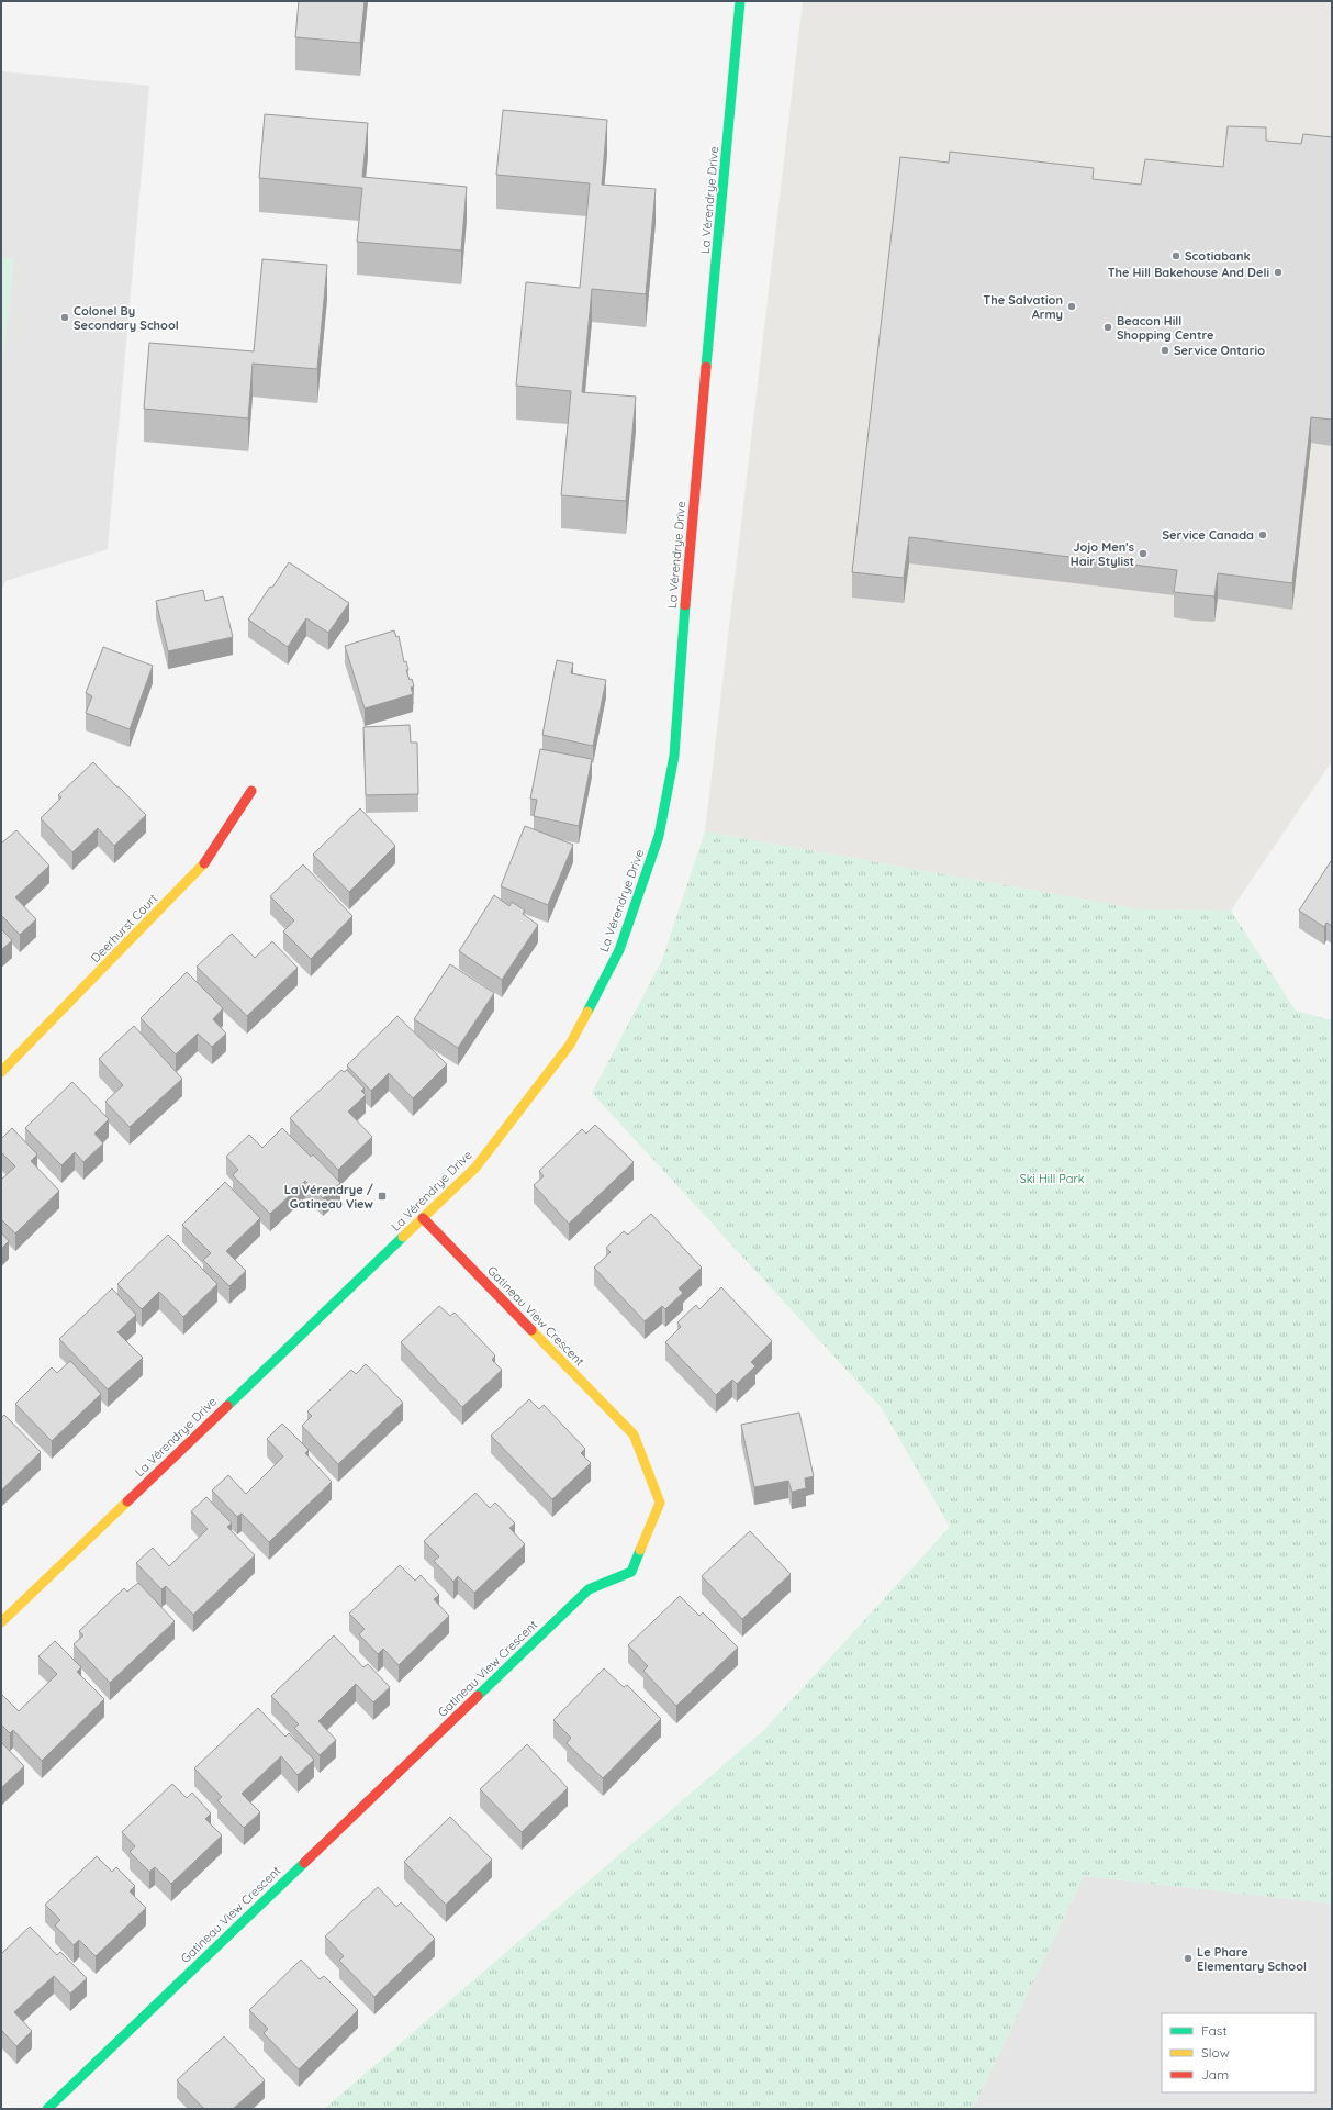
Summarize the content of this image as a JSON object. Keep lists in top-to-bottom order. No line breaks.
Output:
{"streets":{"street":["La Vérendrye Drive","Deerhurst Court","Gatineau View Crescent"]},"crossings":[["La Vérendrye Drive","Gatineau View Crescent"]],"parks":["Ski Hill Park"],"places":{"other":["Scotiabank","The Hill Bakehouse And Deli","The Salvation Army","Colonel By Secondary School","Beacon Hill Shopping Centre","Service Ontario","Service Canada","Jojo Men's Hair Stylist","Le Phare Elementary School"],"transit":["La Vérendrye / Gatineau View"]},"legend":["Fast","Slow","Jam"]}
